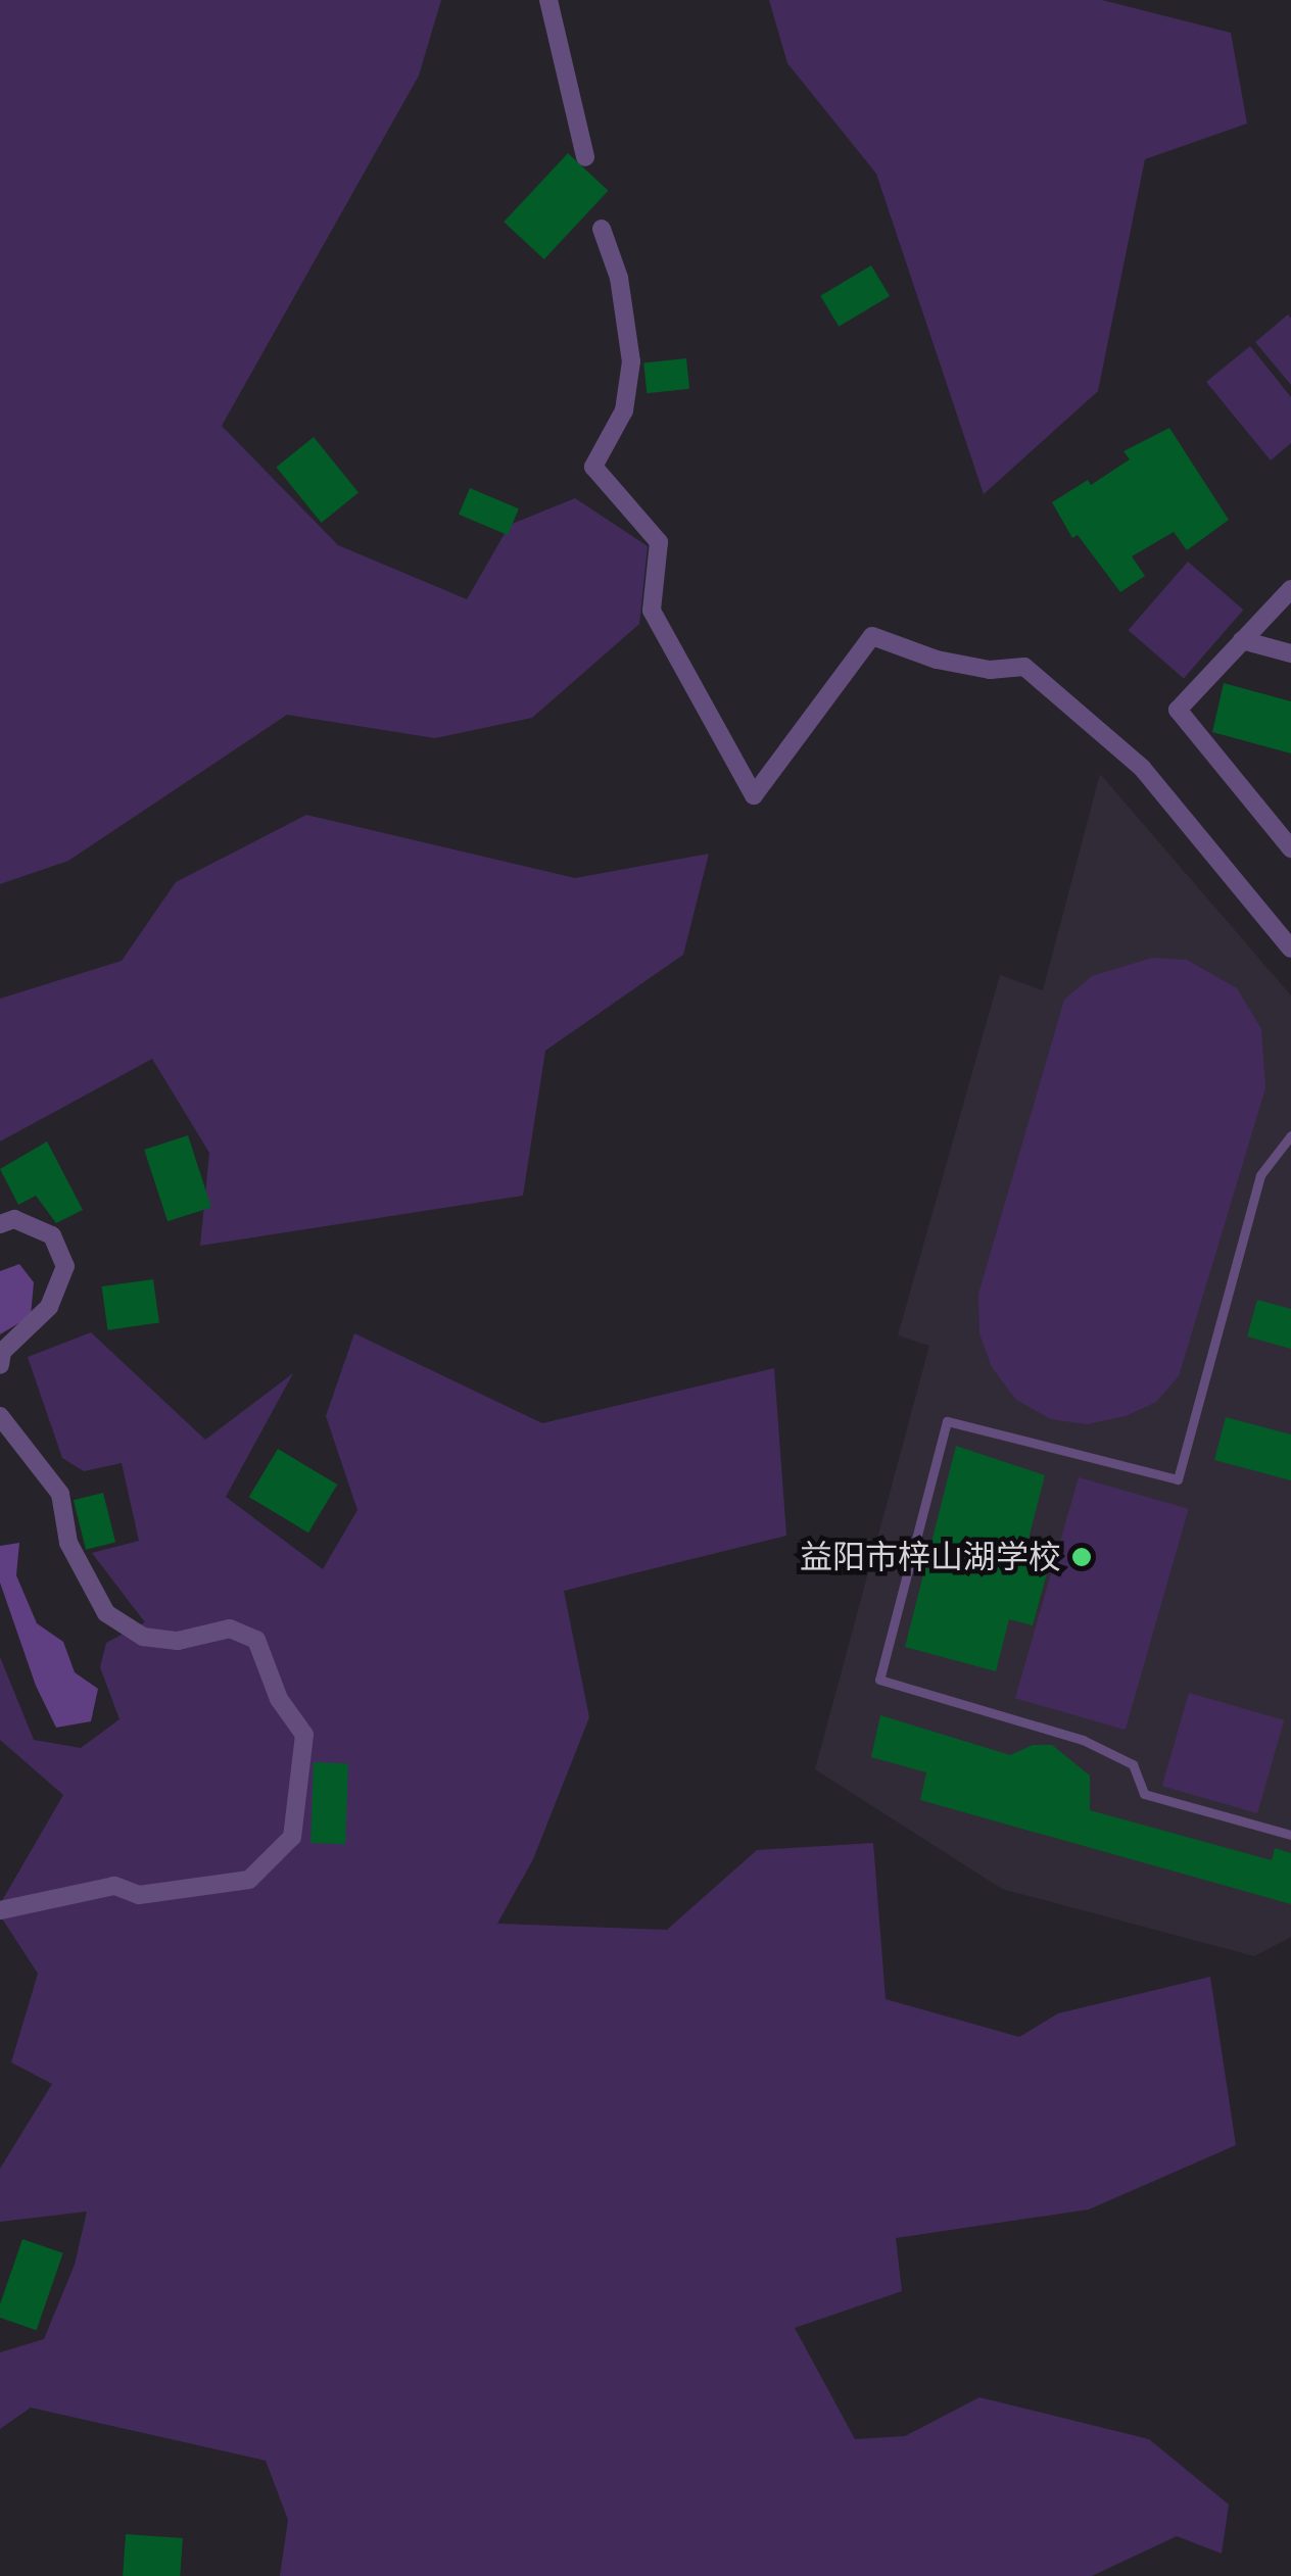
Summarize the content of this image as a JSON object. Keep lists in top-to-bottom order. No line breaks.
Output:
{"places":["益阳市梓山湖学校"]}
